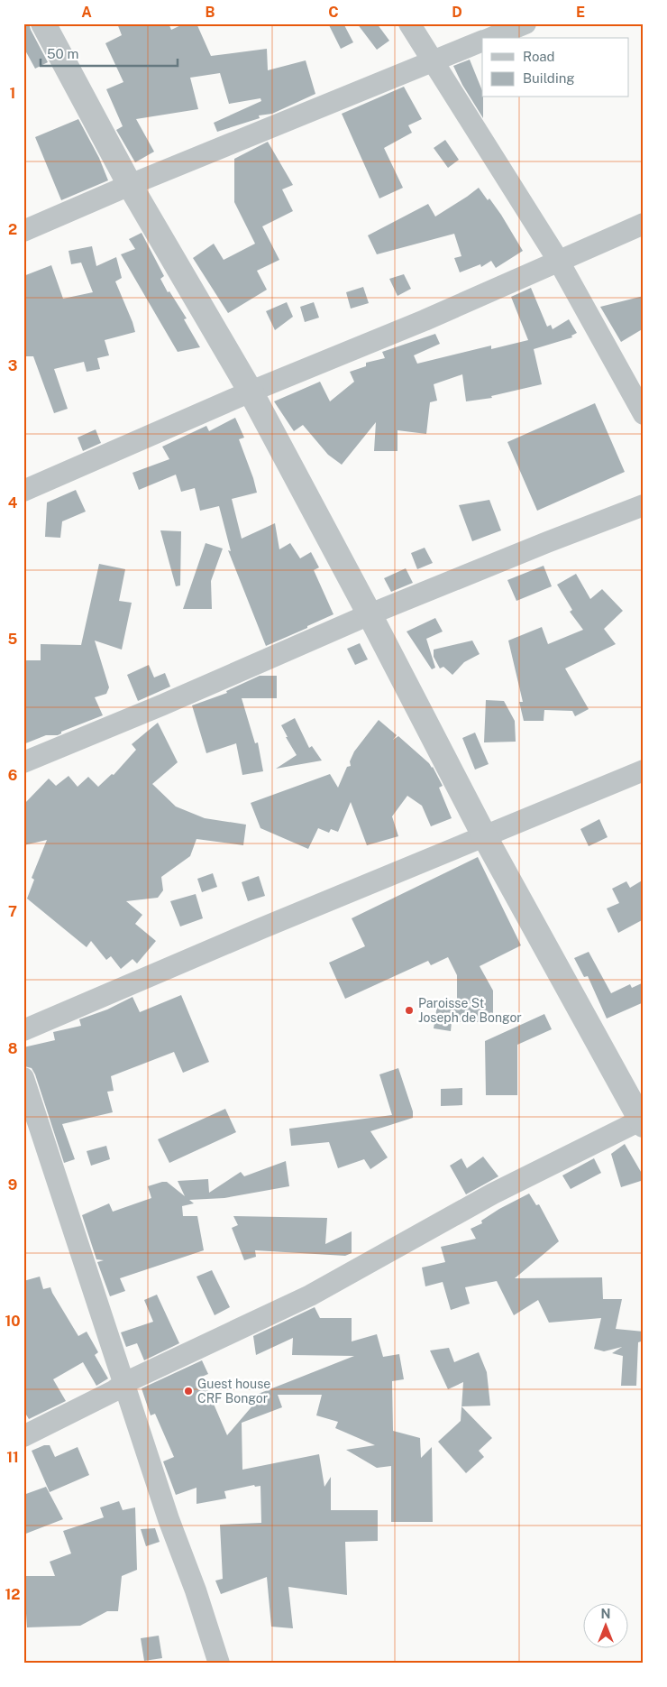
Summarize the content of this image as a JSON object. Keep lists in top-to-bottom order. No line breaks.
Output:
{"places":["Paroisse St Joseph de Bongor","Guest house CRF Bongor"],"legend":["Road","Building"],"scale_bar":"50 m","north":"top","grid":{"columns":["A","B","C","D","E"],"rows":["1","2","3","4","5","6","7","8","9","10","11","12"]}}
